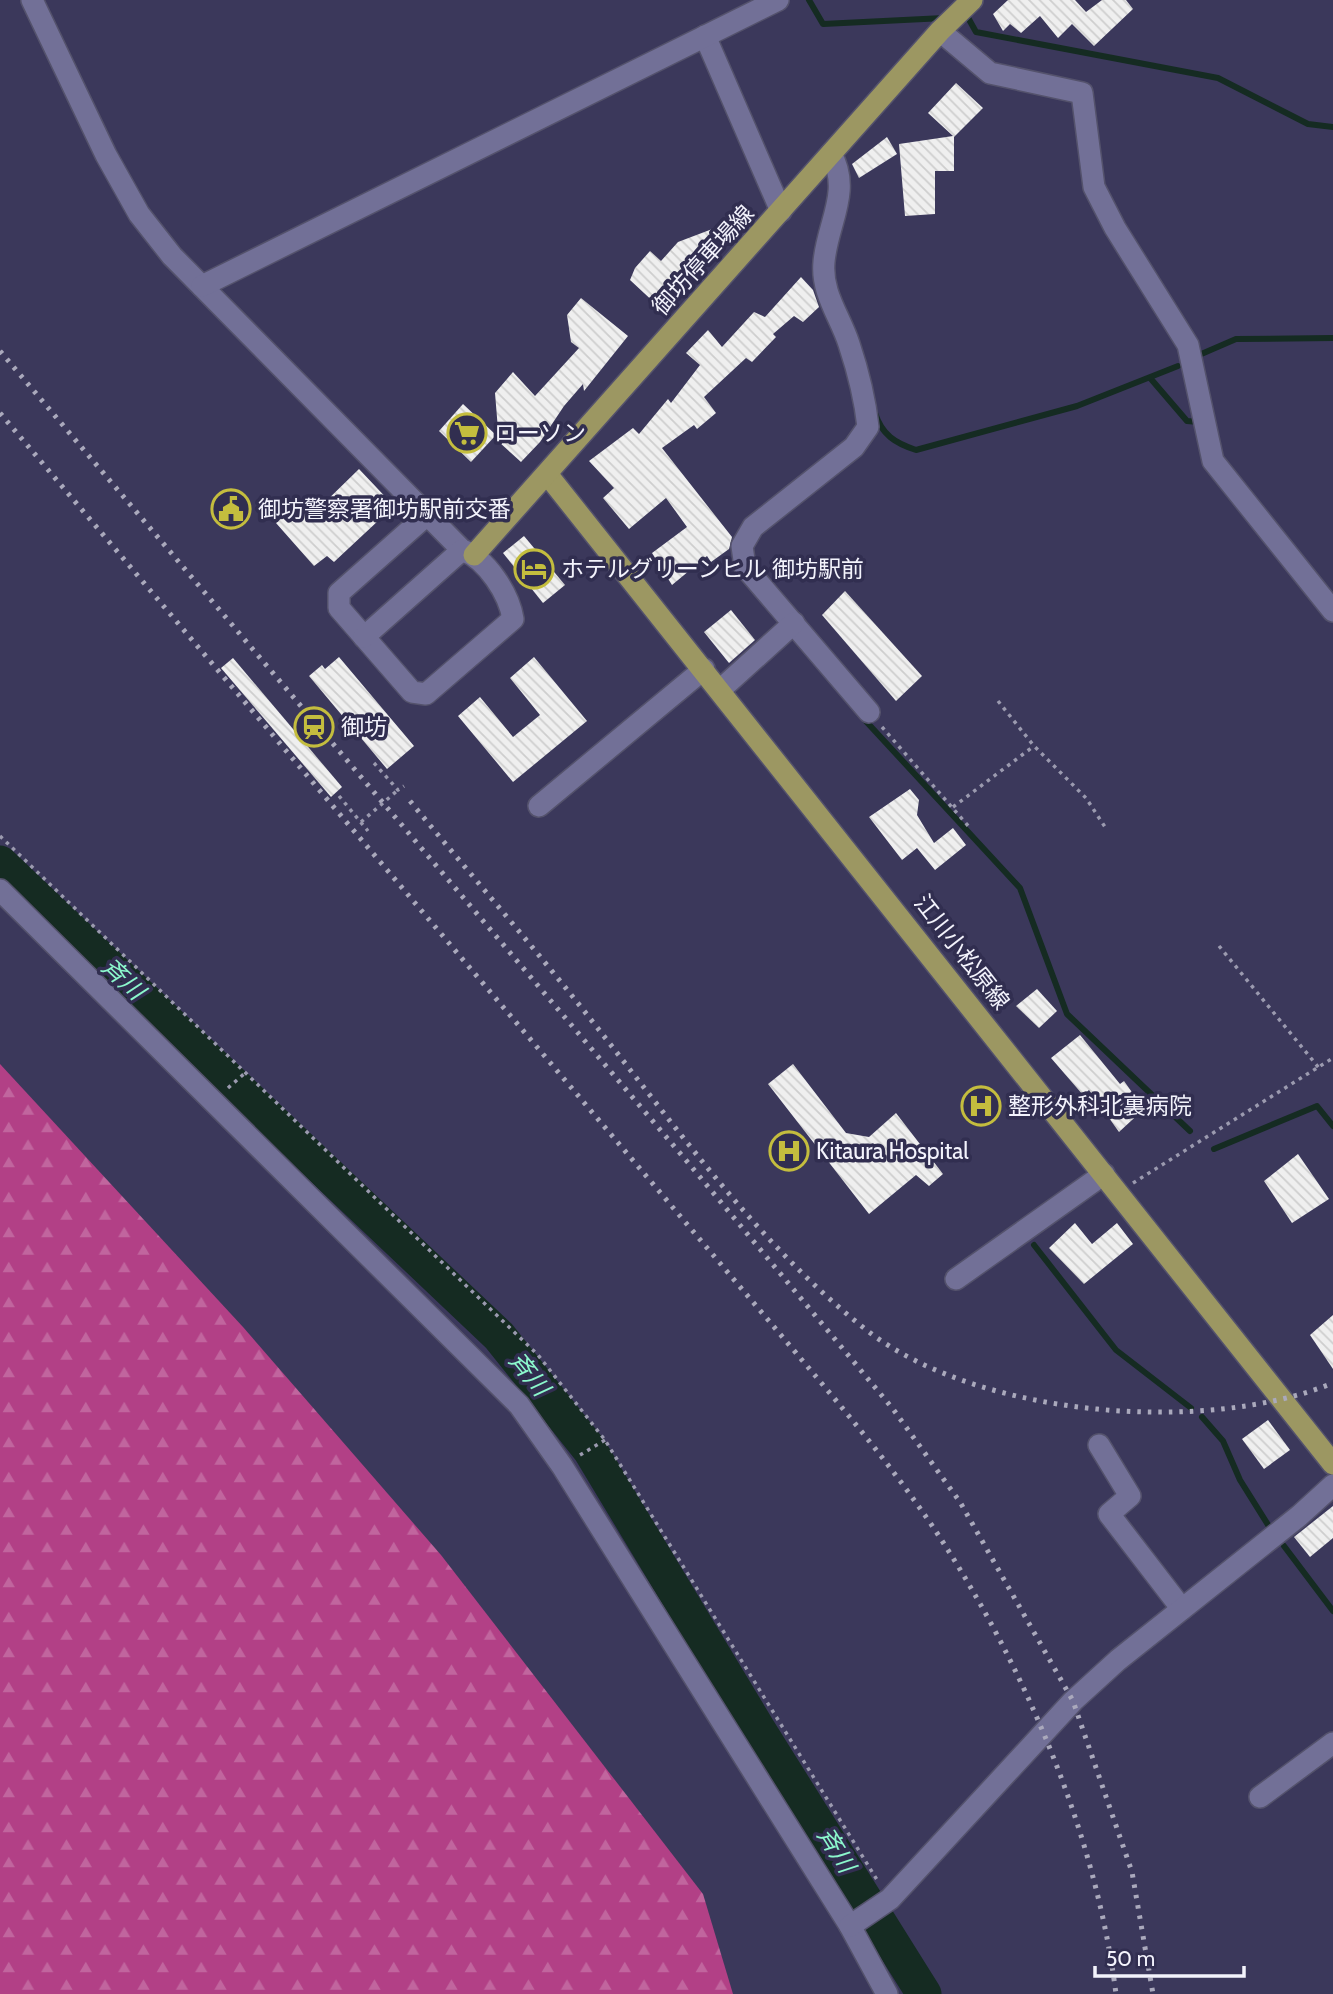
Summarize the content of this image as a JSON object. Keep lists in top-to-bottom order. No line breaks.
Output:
{"streets":{"main road":["御坊停車場線","江川小松原線"]},"crossings":[["御坊停車場線","江川小松原線"]],"water":["斉川"],"places":{"supermarket":["ローソン"],"public building":["御坊警察署御坊駅前交番"],"hotel":["ホテルグリーンヒル 御坊駅前"],"station":["御坊"],"hospital":["整形外科北裏病院","Kitaura Hospital"]},"scale_bar":"50 m"}
